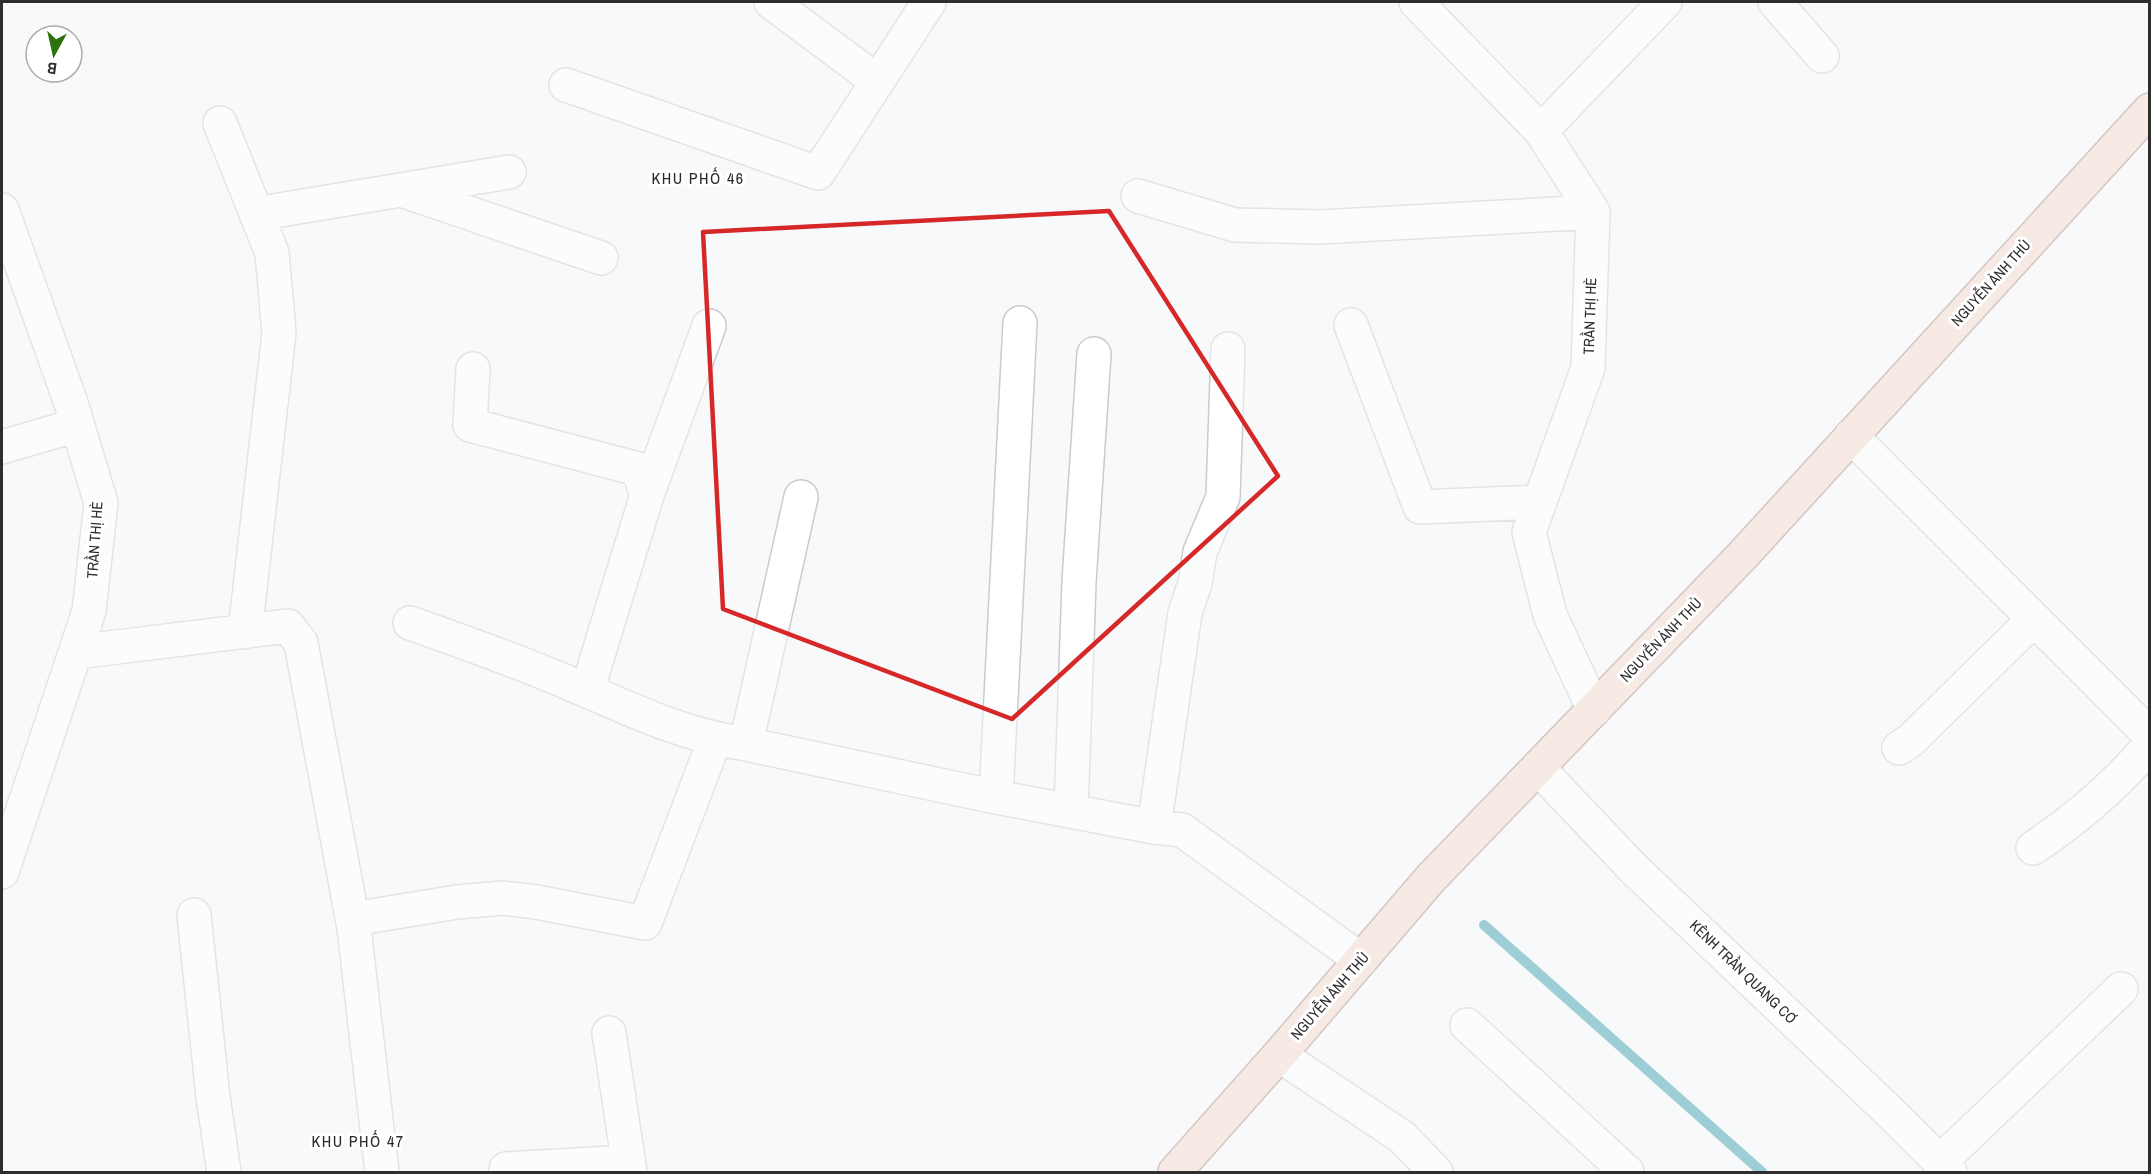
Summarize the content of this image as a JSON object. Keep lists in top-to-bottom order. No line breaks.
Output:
{"streets":{"main road":["NGUYỄN ẢNH THỦ"],"street":["TRẦN THỊ HÈ","KÊNH TRẦN QUANG CƠ"]},"crossings":[["NGUYỄN ẢNH THỦ","TRẦN THỊ HÈ"],["NGUYỄN ẢNH THỦ","KÊNH TRẦN QUANG CƠ"]],"districts":["KHU PHỐ 46","KHU PHỐ 47"],"north":"bottom"}
